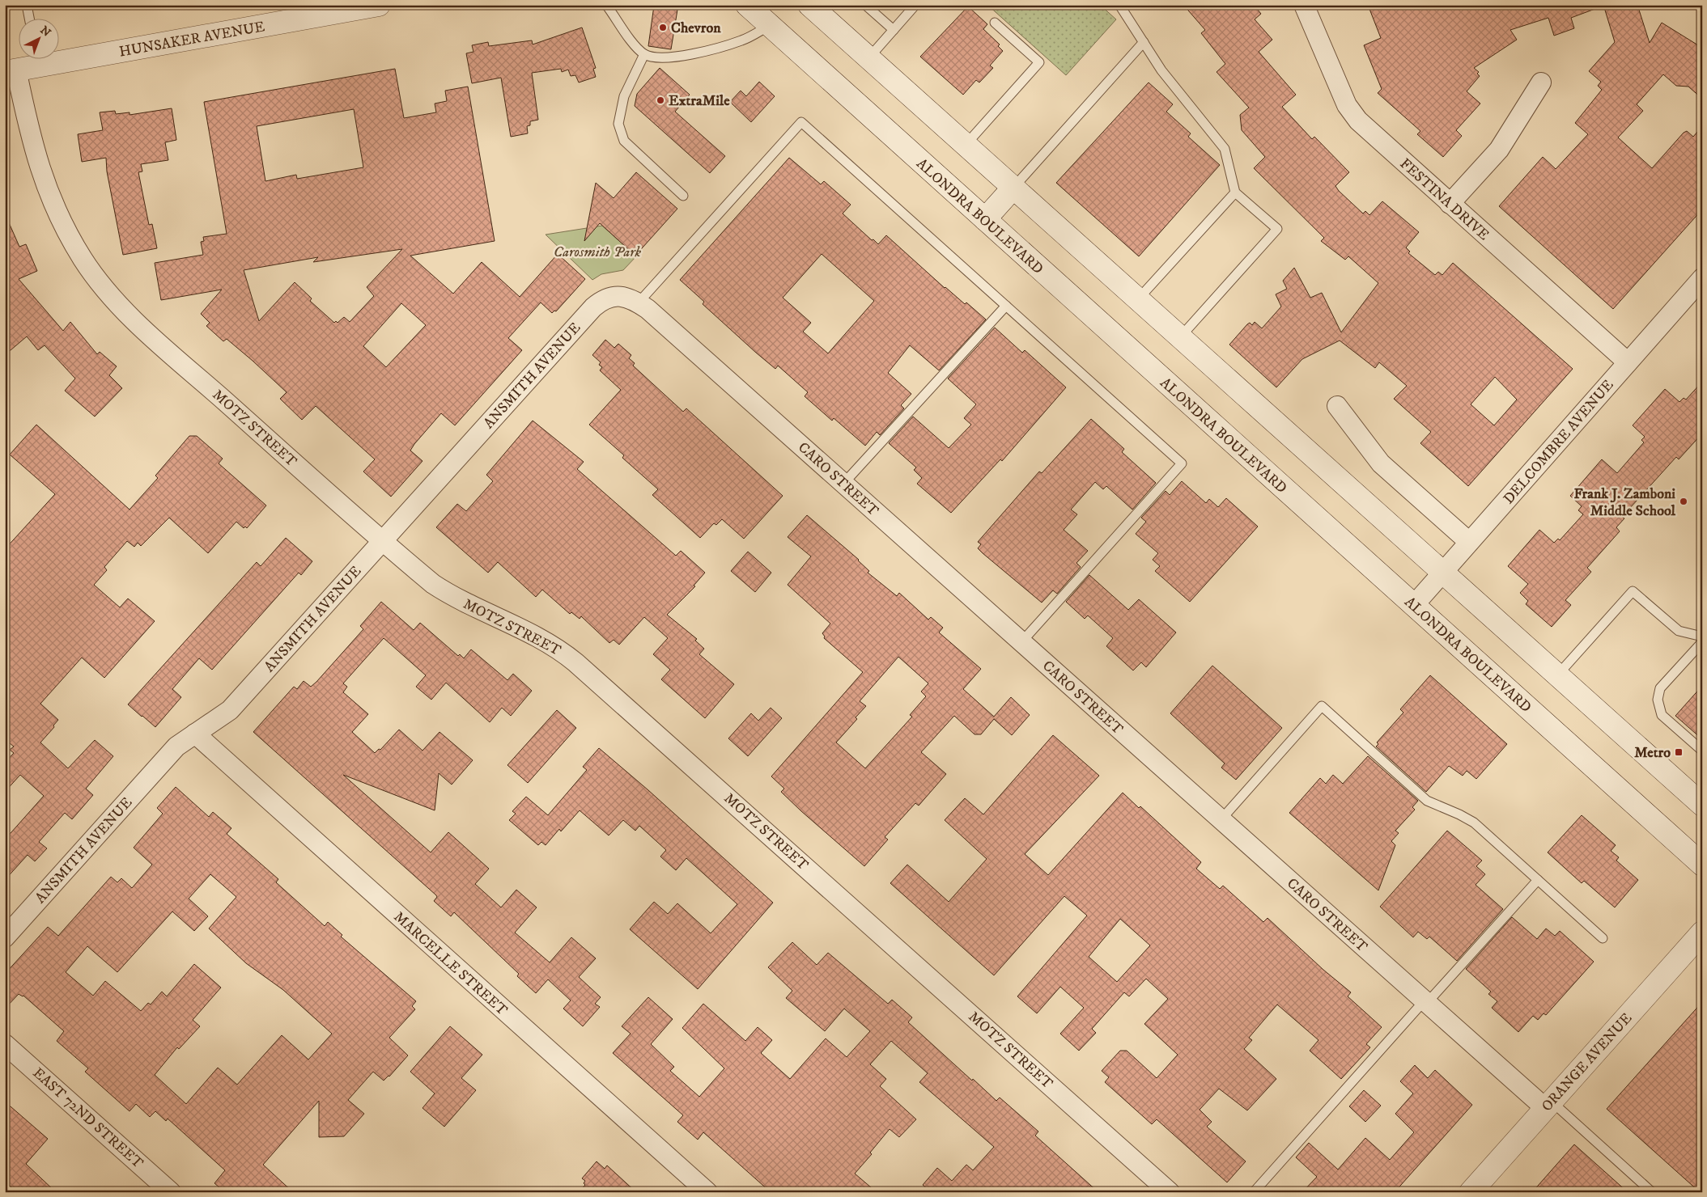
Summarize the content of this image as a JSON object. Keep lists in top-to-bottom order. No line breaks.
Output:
{"streets":{"main road":["HUNSAKER AVENUE","ALONDRA BOULEVARD","ORANGE AVENUE"],"street":["FESTINA DRIVE","ANSMITH AVENUE","MOTZ STREET","DELCOMBRE AVENUE","CARO STREET","MARCELLE STREET","EAST 72ND STREET"]},"crossings":[["HUNSAKER AVENUE","MOTZ STREET"],["FESTINA DRIVE","DELCOMBRE AVENUE"],["ALONDRA BOULEVARD","DELCOMBRE AVENUE"],["ANSMITH AVENUE","MOTZ STREET"],["ANSMITH AVENUE","CARO STREET"],["ANSMITH AVENUE","MARCELLE STREET"],["CARO STREET","ORANGE AVENUE"]],"parks":["Carosmith Park"],"places":{"other":["Chevron","ExtraMile","Frank J. Zamboni Middle School"],"transit":["Metro"]},"north":"top right"}
